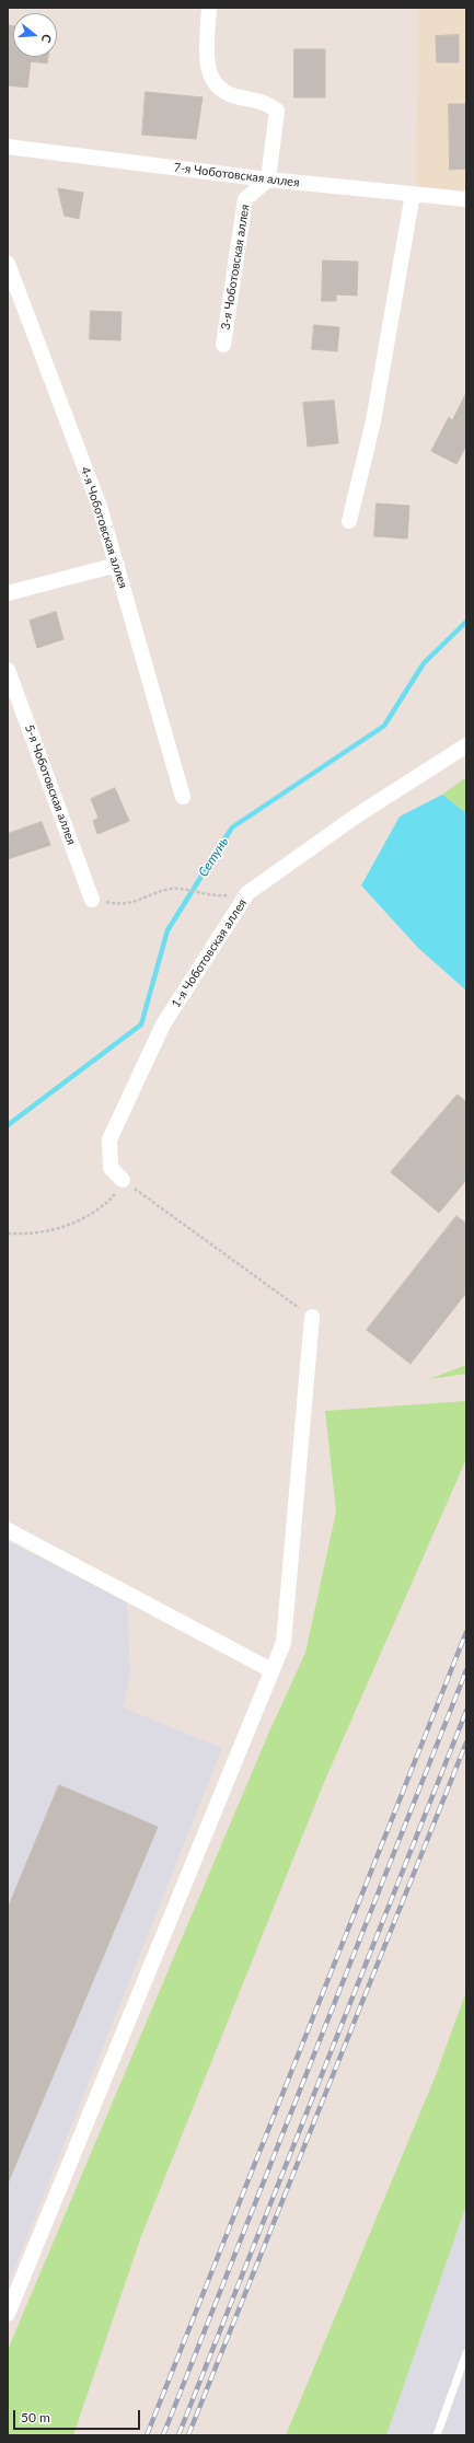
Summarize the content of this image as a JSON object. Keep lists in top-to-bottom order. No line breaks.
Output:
{"streets":{"street":["7-я Чоботовская аллея","3-я Чоботовская аллея","4-я Чоботовская аллея","5-я Чоботовская аллея","1-я Чоботовская аллея"]},"crossings":[["7-я Чоботовская аллея","3-я Чоботовская аллея"]],"water":["Сетунь"],"scale_bar":"50 m","north":"right"}
